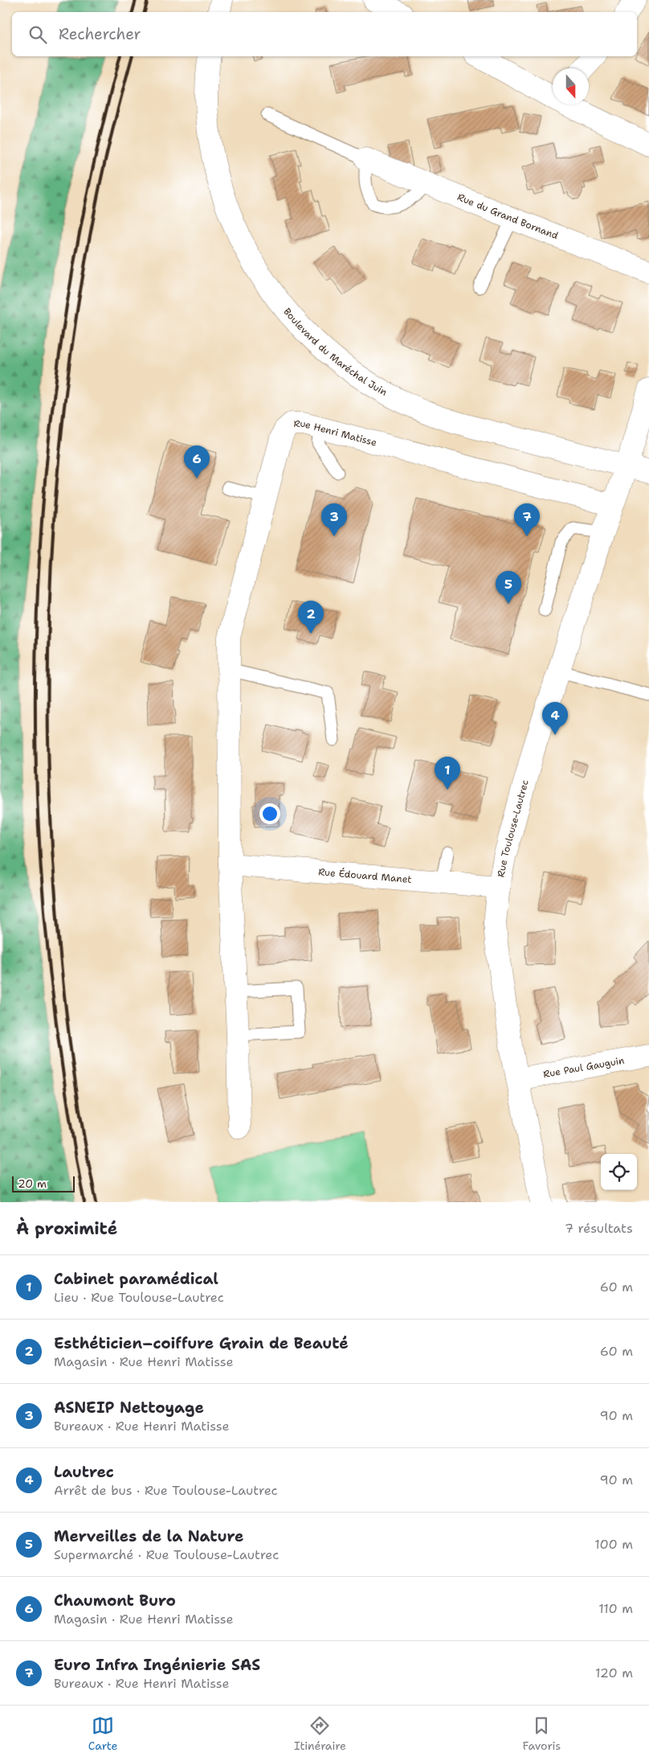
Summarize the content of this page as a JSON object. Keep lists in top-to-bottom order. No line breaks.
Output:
{"streets":{"street":["Rue du Grand Bornand","Boulevard du Maréchal Juin","Rue Henri Matisse","Rue Toulouse-Lautrec","Rue Édouard Manet","Rue Paul Gauguin"]},"crossings":[["Boulevard du Maréchal Juin","Rue Toulouse-Lautrec"],["Rue Henri Matisse","Rue Toulouse-Lautrec"],["Rue Toulouse-Lautrec","Rue Édouard Manet"],["Rue Toulouse-Lautrec","Rue Paul Gauguin"]],"scale_bar":"20 m","north":"bottom","page":{"search":"Rechercher","pins":["6","3","7","5","2","4","1"],"scale":"20 m","heading":["À proximité","7 résultats"],"list":[{"mark":"1","name":"Cabinet paramédical","note":"Lieu · Rue Toulouse-Lautrec","value":"60 m"},{"mark":"2","name":"Esthéticien–coiffure Grain de Beauté","note":"Magasin · Rue Henri Matisse","value":"60 m"},{"mark":"3","name":"ASNEIP Nettoyage","note":"Bureaux · Rue Henri Matisse","value":"90 m"},{"mark":"4","name":"Lautrec","note":"Arrêt de bus · Rue Toulouse-Lautrec","value":"90 m"},{"mark":"5","name":"Merveilles de la Nature","note":"Supermarché · Rue Toulouse-Lautrec","value":"100 m"},{"mark":"6","name":"Chaumont Buro","note":"Magasin · Rue Henri Matisse","value":"110 m"},{"mark":"7","name":"Euro Infra Ingénierie SAS","note":"Bureaux · Rue Henri Matisse","value":"120 m"}],"nav":["Carte","Itinéraire","Favoris"]}}
